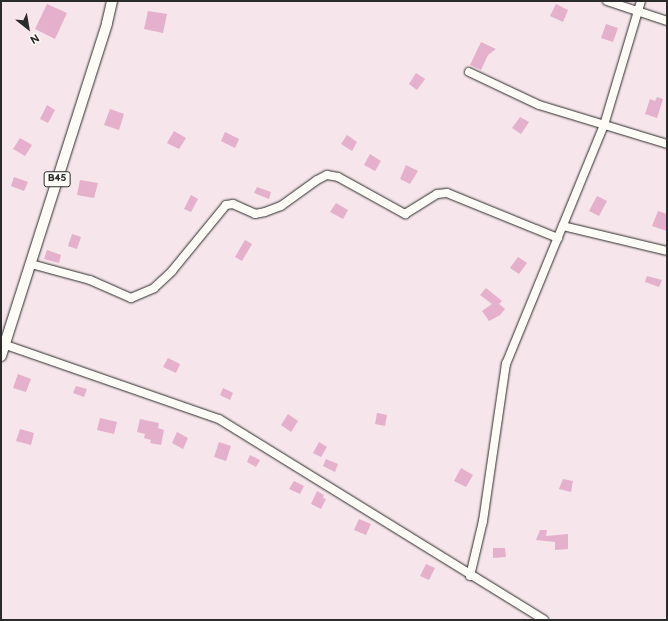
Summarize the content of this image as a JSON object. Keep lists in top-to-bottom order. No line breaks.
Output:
{"streets":{"main road":["B45"]},"north":"bottom right"}
